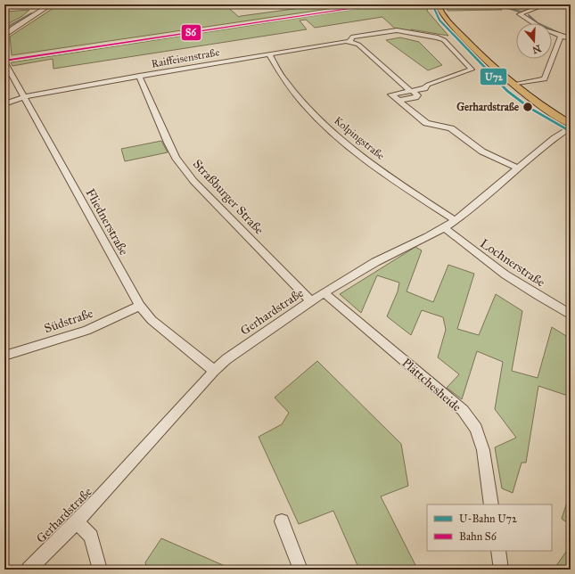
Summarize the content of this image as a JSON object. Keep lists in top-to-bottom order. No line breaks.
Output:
{"streets":{"street":["Raiffeisenstraße","Kolpingstraße","Straßburger Straße","Fliednerstraße","Lochnerstraße","Gerhardstraße","Südstraße","Plättchesheide"]},"crossings":[["Raiffeisenstraße","Kolpingstraße"],["Raiffeisenstraße","Straßburger Straße"],["Raiffeisenstraße","Fliednerstraße"],["Kolpingstraße","Gerhardstraße"],["Straßburger Straße","Gerhardstraße"],["Fliednerstraße","Gerhardstraße"],["Fliednerstraße","Südstraße"],["Lochnerstraße","Gerhardstraße"],["Gerhardstraße","Plättchesheide"]],"places":["Gerhardstraße"],"lines":["metro line U72","rail line S6"],"legend":["U-Bahn U72","Bahn S6"],"north":"bottom"}
